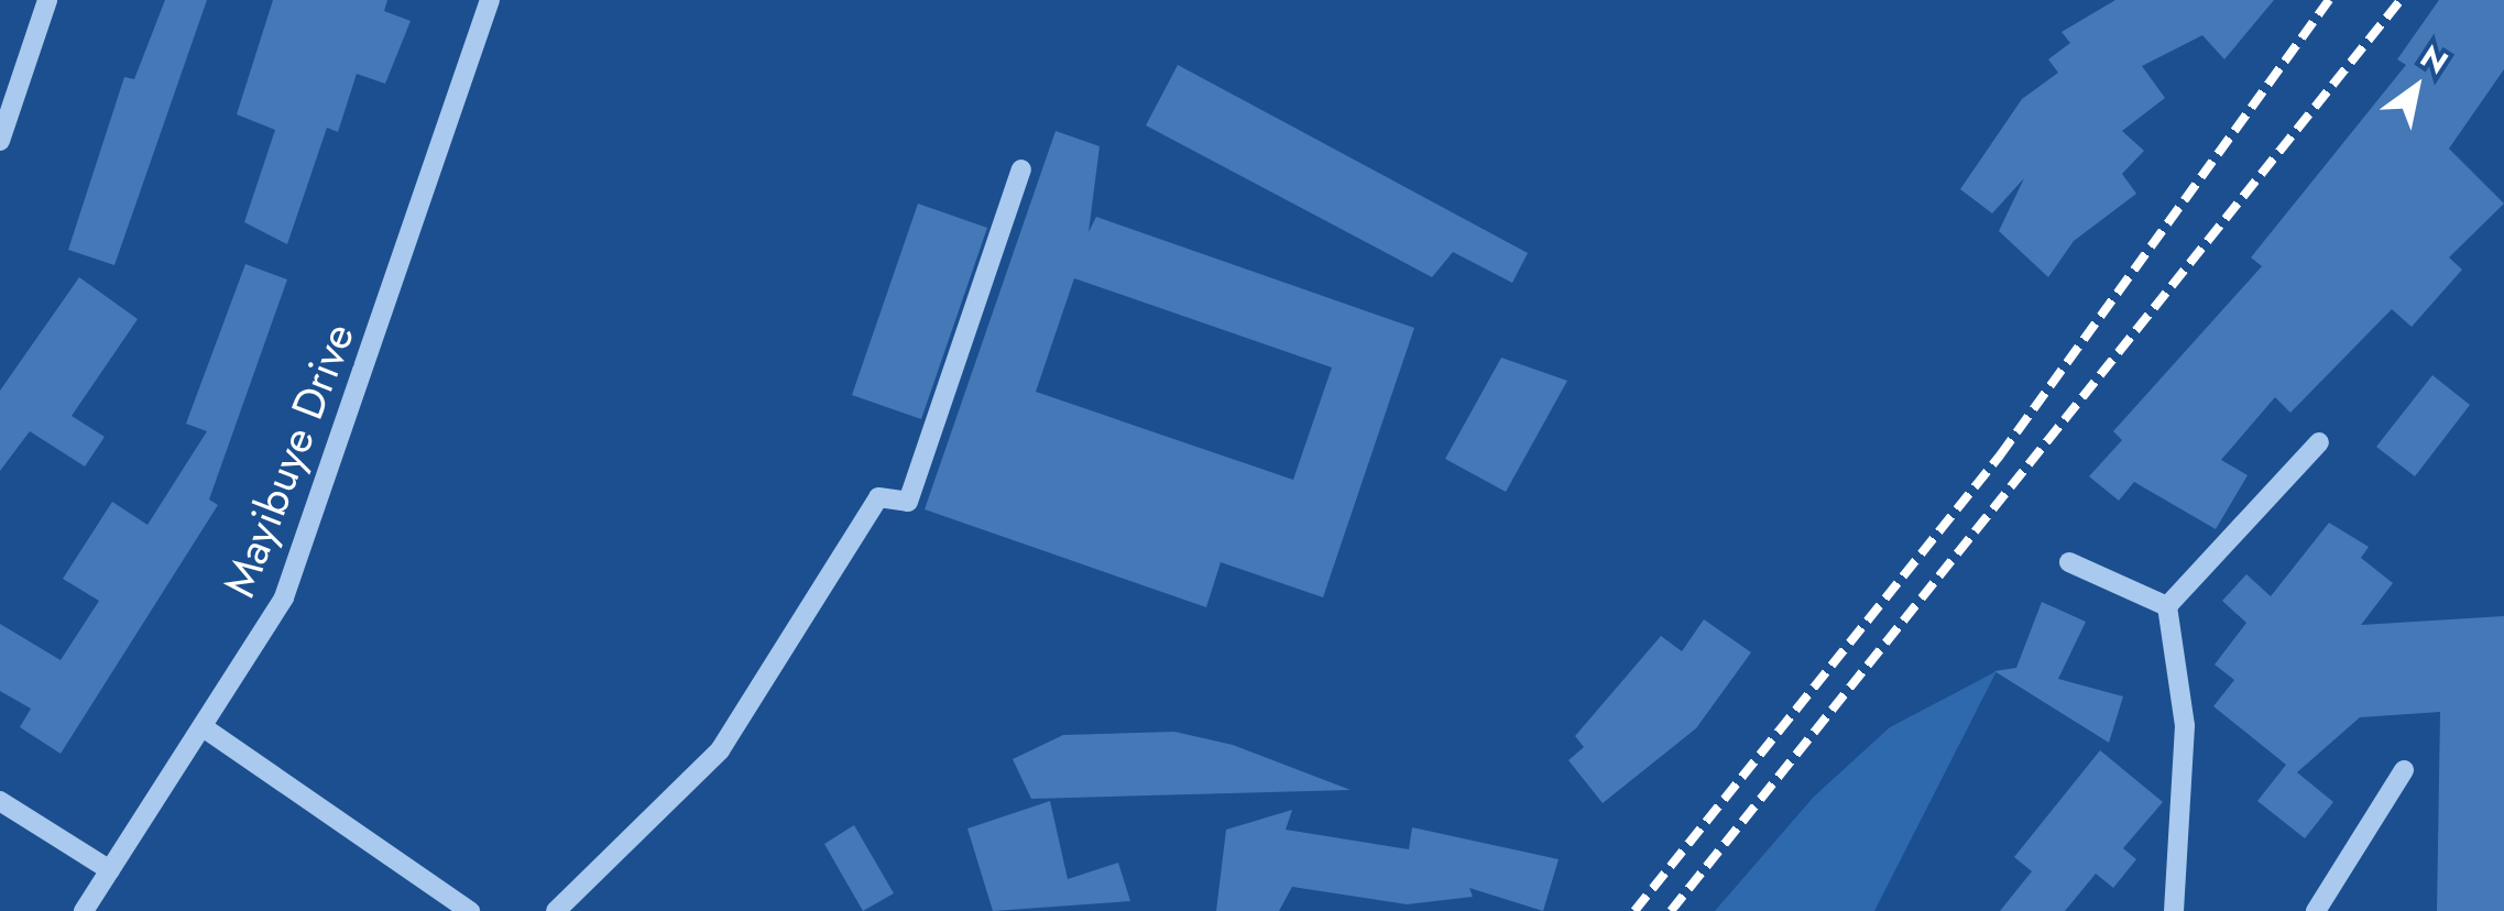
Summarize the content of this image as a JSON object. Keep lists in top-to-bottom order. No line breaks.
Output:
{"streets":{"street":["Mayibuye Drive"]},"north":"top right"}
